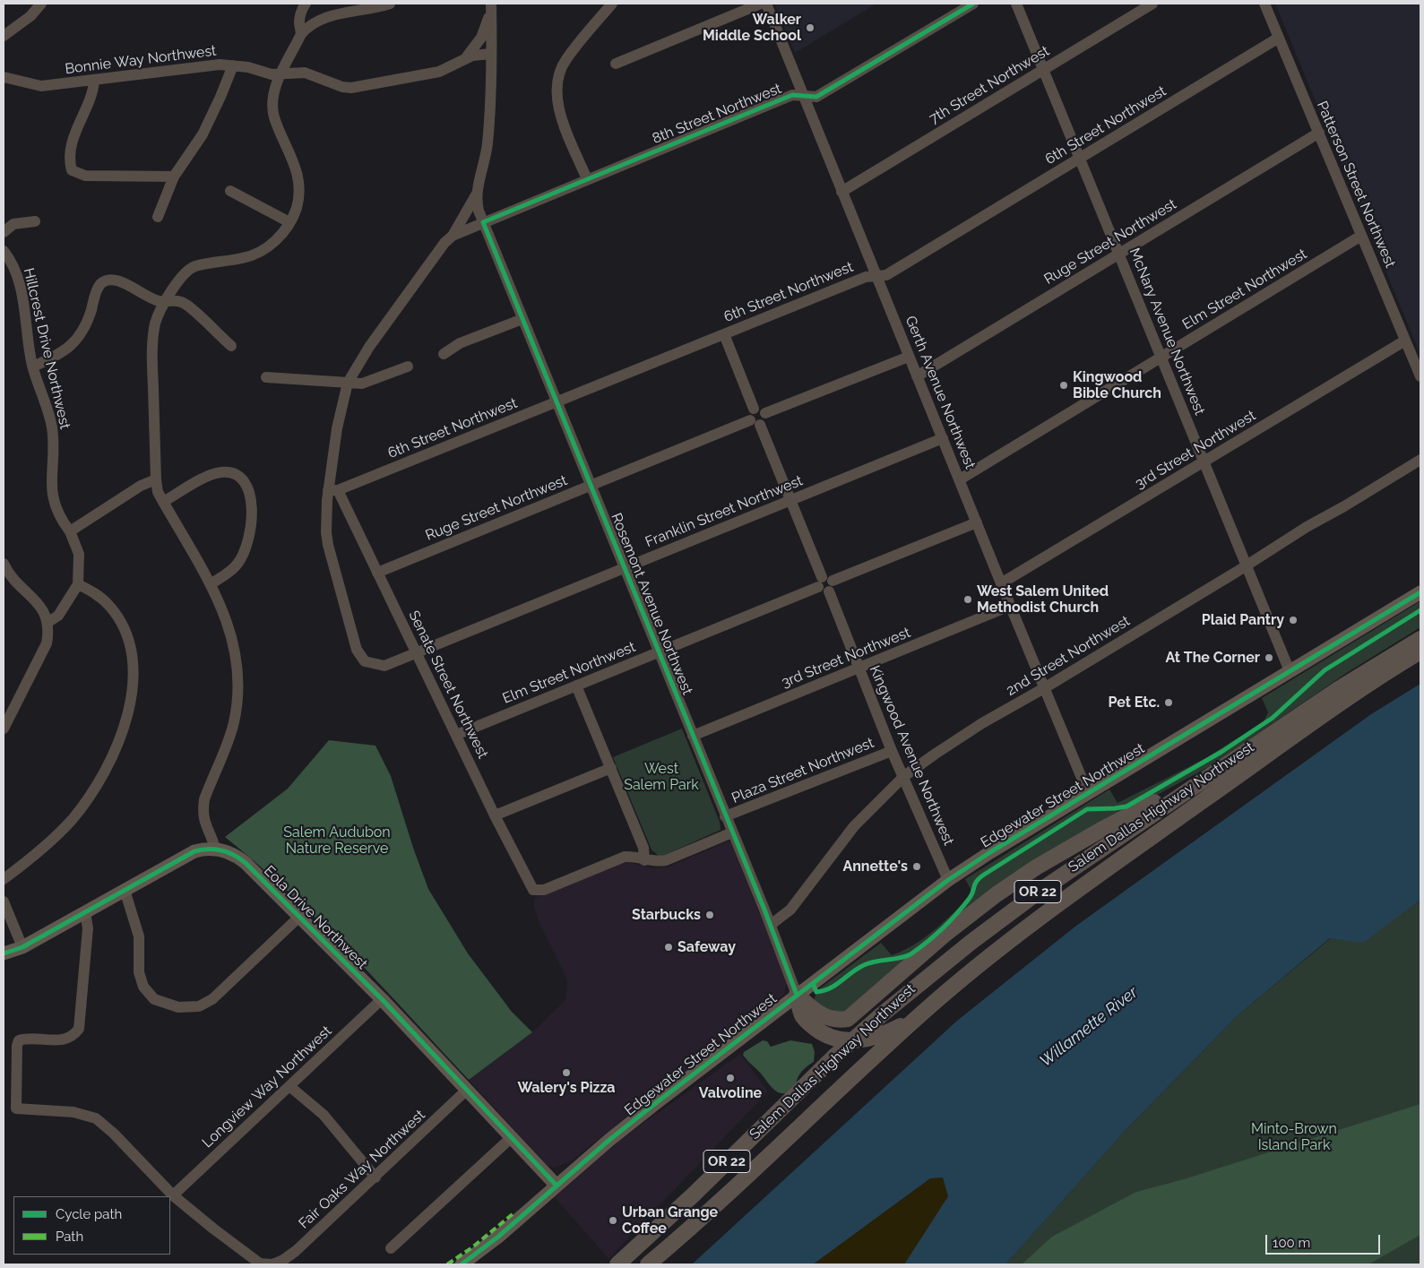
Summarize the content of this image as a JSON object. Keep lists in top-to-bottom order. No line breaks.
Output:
{"streets":{"highway":["Salem Dallas Highway Northwest","OR 22"],"main road":["Edgewater Street Northwest","Eola Drive Northwest"],"street":["Bonnie Way Northwest","7th Street Northwest","8th Street Northwest","6th Street Northwest","Patterson Street Northwest","Ruge Street Northwest","Elm Street Northwest","McNary Avenue Northwest","Hillcrest Drive Northwest","Gerth Avenue Northwest","3rd Street Northwest","Franklin Street Northwest","Rosemont Avenue Northwest","2nd Street Northwest","Senate Street Northwest","Kingwood Avenue Northwest","Plaza Street Northwest","Longview Way Northwest","Fair Oaks Way Northwest"]},"crossings":[["Bonnie Way Northwest","Rosemont Avenue Northwest"],["7th Street Northwest","McNary Avenue Northwest"],["7th Street Northwest","Gerth Avenue Northwest"],["8th Street Northwest","Gerth Avenue Northwest"],["8th Street Northwest","Franklin Street Northwest"],["8th Street Northwest","Rosemont Avenue Northwest"],["6th Street Northwest","Patterson Street Northwest"],["6th Street Northwest","McNary Avenue Northwest"],["6th Street Northwest","Gerth Avenue Northwest"],["6th Street Northwest","Franklin Street Northwest"],["6th Street Northwest","Rosemont Avenue Northwest"],["6th Street Northwest","Senate Street Northwest"],["Patterson Street Northwest","Ruge Street Northwest"],["Patterson Street Northwest","Elm Street Northwest"],["Patterson Street Northwest","3rd Street Northwest"],["Ruge Street Northwest","McNary Avenue Northwest"],["Ruge Street Northwest","Gerth Avenue Northwest"],["Ruge Street Northwest","Rosemont Avenue Northwest"],["Ruge Street Northwest","Senate Street Northwest"],["Elm Street Northwest","McNary Avenue Northwest"],["Elm Street Northwest","Gerth Avenue Northwest"],["Elm Street Northwest","Rosemont Avenue Northwest"],["Elm Street Northwest","Senate Street Northwest"],["Elm Street Northwest","Kingwood Avenue Northwest"],["McNary Avenue Northwest","3rd Street Northwest"],["McNary Avenue Northwest","2nd Street Northwest"],["McNary Avenue Northwest","Edgewater Street Northwest"],["Gerth Avenue Northwest","3rd Street Northwest"],["Gerth Avenue Northwest","Franklin Street Northwest"],["Gerth Avenue Northwest","2nd Street Northwest"],["Gerth Avenue Northwest","Edgewater Street Northwest"],["3rd Street Northwest","Rosemont Avenue Northwest"],["3rd Street Northwest","Kingwood Avenue Northwest"],["Franklin Street Northwest","Rosemont Avenue Northwest"],["Franklin Street Northwest","Senate Street Northwest"],["Rosemont Avenue Northwest","2nd Street Northwest"],["Rosemont Avenue Northwest","Plaza Street Northwest"],["Rosemont Avenue Northwest","Edgewater Street Northwest"],["Rosemont Avenue Northwest","OR 22"],["2nd Street Northwest","Kingwood Avenue Northwest"],["Kingwood Avenue Northwest","Plaza Street Northwest"],["Kingwood Avenue Northwest","Edgewater Street Northwest"],["Edgewater Street Northwest","OR 22"],["Edgewater Street Northwest","Eola Drive Northwest"],["Salem Dallas Highway Northwest","OR 22"],["Eola Drive Northwest","Longview Way Northwest"],["Eola Drive Northwest","Fair Oaks Way Northwest"]],"water":["Willamette River"],"parks":["West Salem Park","Salem Audubon Nature Reserve","Minto-Brown Island Park"],"places":["Walker Middle School","Kingwood Bible Church","West Salem United Methodist Church","Plaid Pantry","At The Corner","Pet Etc.","Annette's","Starbucks","Safeway","Walery's Pizza","Valvoline","Urban Grange Coffee"],"legend":["Cycle path","Path"],"scale_bar":"100 m"}
